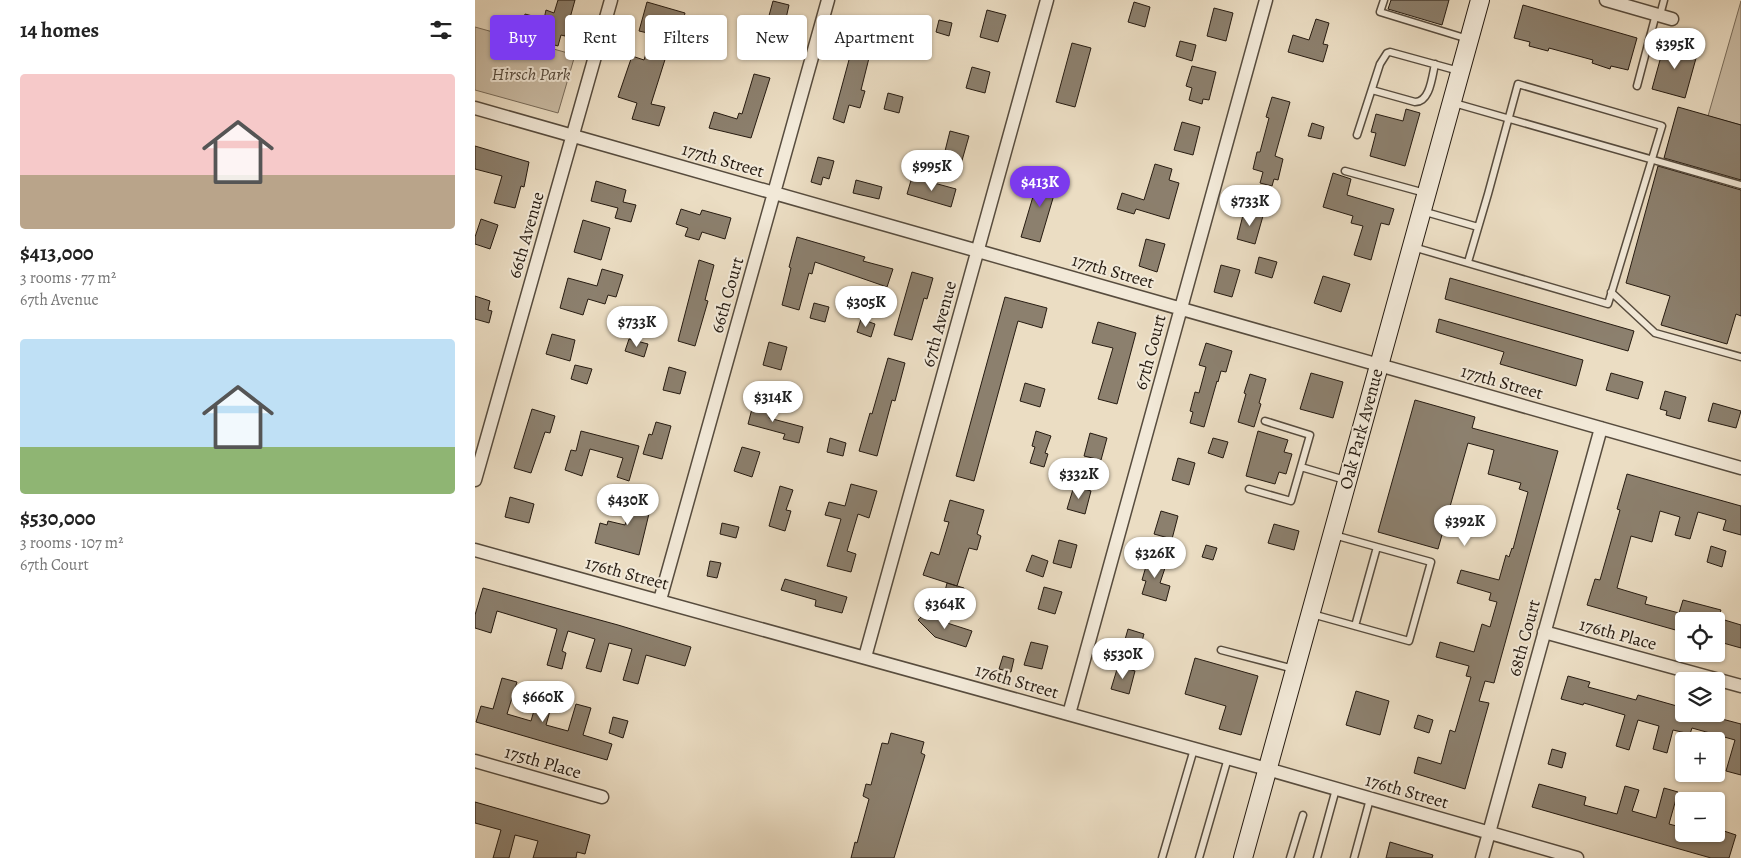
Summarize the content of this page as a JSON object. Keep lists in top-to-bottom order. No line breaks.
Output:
{"streets":{"street":["177th Street","66th Avenue","66th Court","67th Avenue","67th Court","Oak Park Avenue","176th Street","176th Place","68th Court","175th Place"]},"crossings":[["177th Street","66th Avenue"],["177th Street","66th Court"],["177th Street","67th Avenue"],["177th Street","67th Court"],["177th Street","Oak Park Avenue"],["177th Street","68th Court"],["66th Court","176th Street"],["67th Avenue","176th Street"],["67th Court","176th Street"],["Oak Park Avenue","176th Street"],["176th Street","68th Court"],["176th Place","68th Court"]],"parks":["Hirsch Park"],"page":{"heading":"14 homes","chip":["Buy","Rent","Filters","New","Apartment"],"price":["$395K","$995K","$413K","$733K","$305K","$733K","$314K","$332K","$430K","$392K","$326K","$364K","$530K","$660K"],"list":[{"name":"$413,000","note":"3 rooms · 77 m² · 67th Avenue"},{"name":"$530,000","note":"3 rooms · 107 m² · 67th Court"}],"map_buttons":["+","−"]}}
